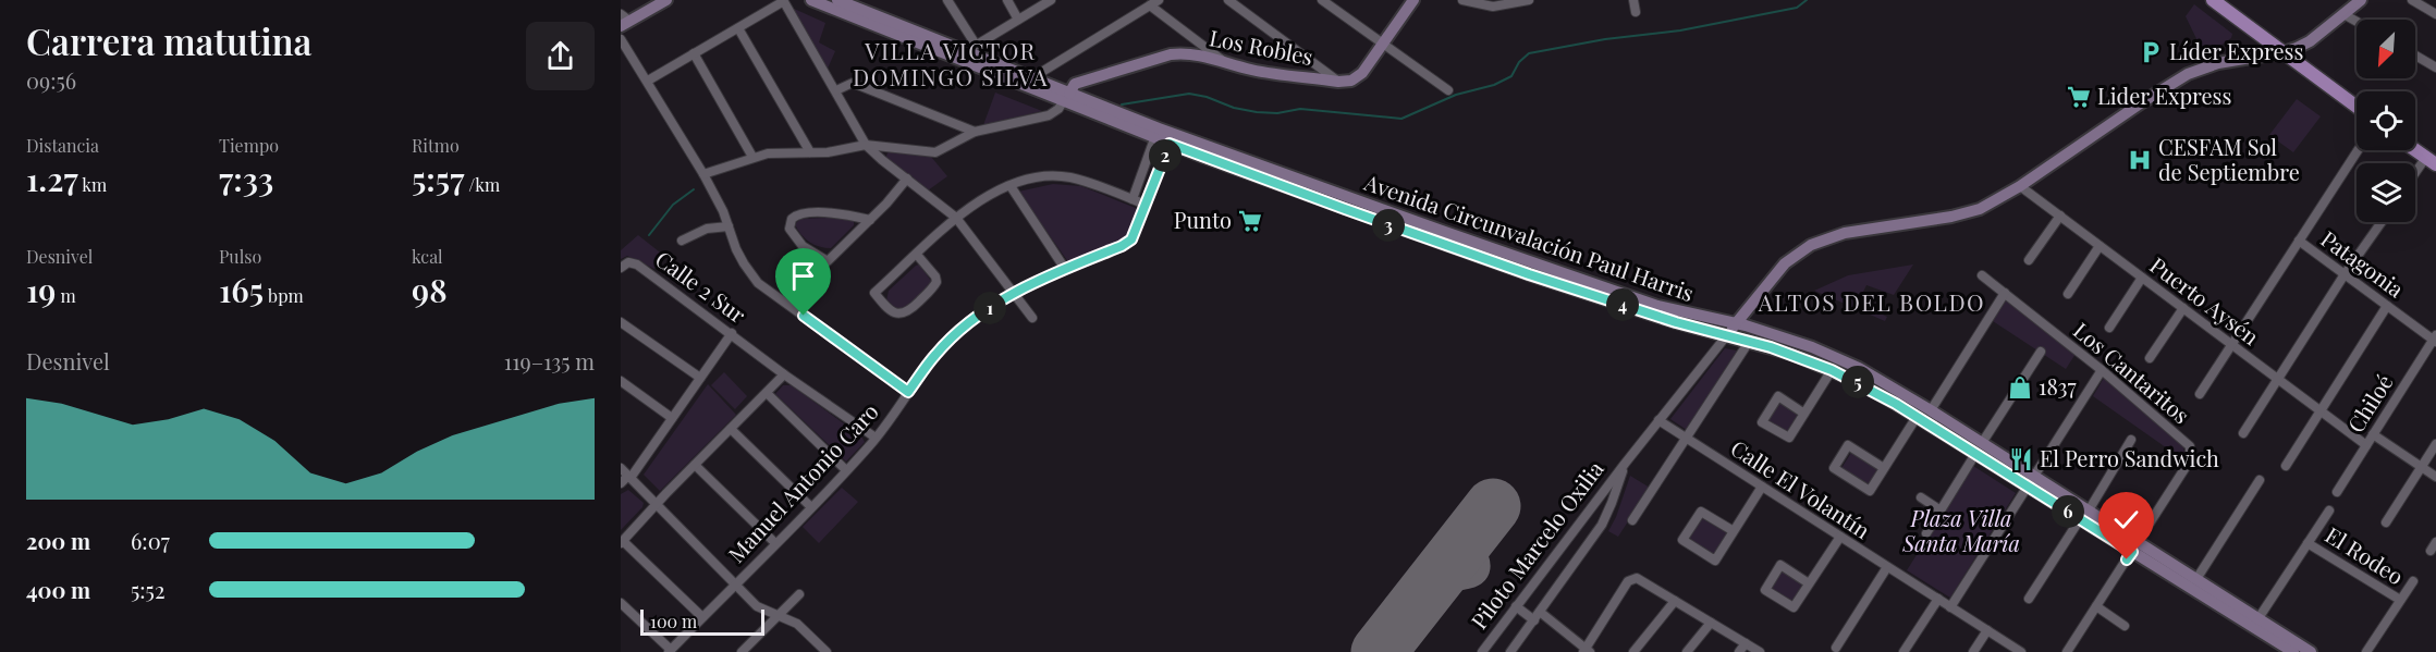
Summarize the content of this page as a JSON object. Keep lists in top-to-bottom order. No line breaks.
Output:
{"streets":{"main road":["Los Robles","Avenida Circunvalación Paul Harris","Piloto Marcelo Oxilia"],"street":["Patagonia","Calle 2 Sur","Puerto Aysén","Los Cantaritos","Chiloé","Manuel Antonio Caro","Calle El Volantín","El Rodeo"]},"crossings":[["Los Robles","Avenida Circunvalación Paul Harris"],["Avenida Circunvalación Paul Harris","Los Cantaritos"],["Avenida Circunvalación Paul Harris","Manuel Antonio Caro"],["Avenida Circunvalación Paul Harris","Piloto Marcelo Oxilia"],["Patagonia","Chiloé"],["Calle 2 Sur","Manuel Antonio Caro"],["Puerto Aysén","Chiloé"],["Puerto Aysén","Piloto Marcelo Oxilia"],["Calle El Volantín","Piloto Marcelo Oxilia"]],"districts":["VILLA VICTOR DOMINGO SILVA","ALTOS DEL BOLDO"],"parks":["Plaza Villa Santa María"],"places":{"parking":["Líder Express"],"supermarket":["Lider Express","Punto"],"hospital":["CESFAM Sol de Septiembre"],"shop":["1837"],"restaurant":["El Perro Sandwich"]},"scale_bar":"100 m","north":"bottom left","page":{"heading":["Carrera matutina","09:56"],"stats":[["Distancia","1.27 km"],["Tiempo","7:33"],["Ritmo","5:57 /km"],["Desnivel","19 m"],["Pulso","165 bpm"],["kcal","98"]],"pins":["2","3","4","1","5","6"],"chart":["Desnivel","119–135 m"],"list":[{"name":"200 m","note":"6:07"},{"name":"400 m","note":"5:52"}],"scale":"100 m"}}
